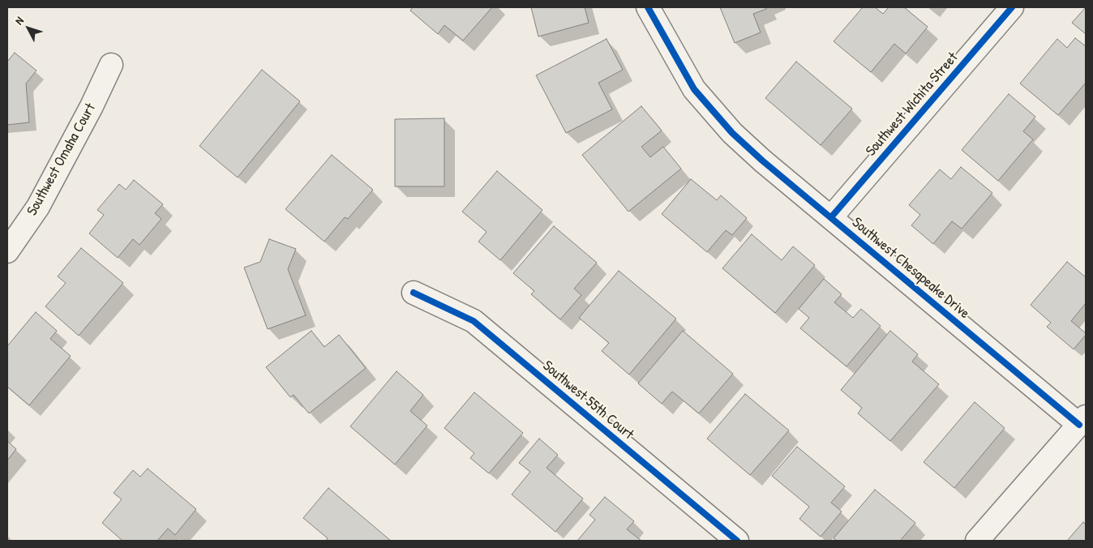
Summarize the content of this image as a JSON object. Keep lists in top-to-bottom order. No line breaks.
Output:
{"streets":{"street":["Southwest Wichita Street","Southwest Omaha Court","Southwest Chesapeake Drive","Southwest 55th Court"]},"crossings":[["Southwest Wichita Street","Southwest Chesapeake Drive"]],"north":"top left"}
